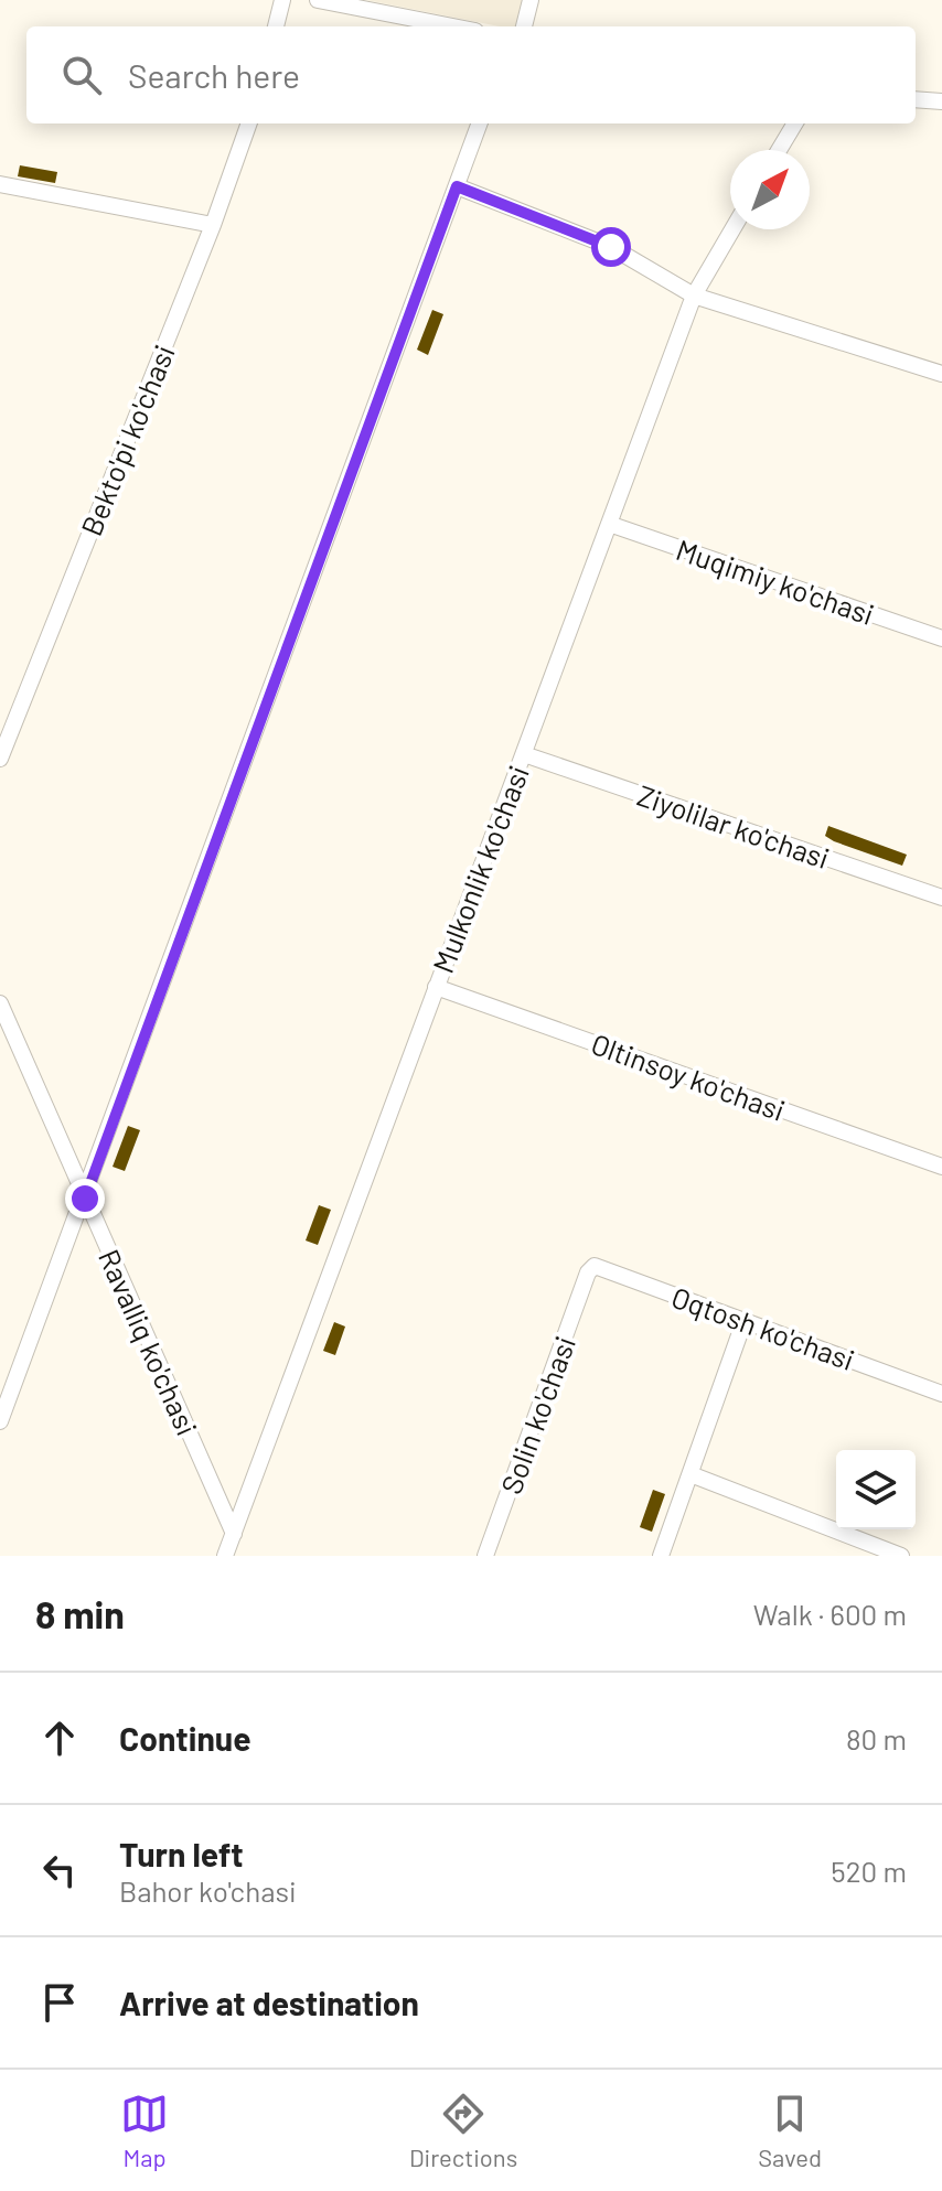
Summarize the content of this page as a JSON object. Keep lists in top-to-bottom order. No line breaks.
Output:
{"streets":{"street":["Bekto'pi ko'chasi","Muqimiy ko'chasi","Ziyolilar ko'chasi","Mulkonlik ko'chasi","Oltinsoy ko'chasi","Oqtosh ko'chasi","Ravalliq ko'chasi","Solin ko'chasi"]},"crossings":[["Muqimiy ko'chasi","Mulkonlik ko'chasi"],["Ziyolilar ko'chasi","Mulkonlik ko'chasi"],["Mulkonlik ko'chasi","Oltinsoy ko'chasi"],["Mulkonlik ko'chasi","Ravalliq ko'chasi"],["Oqtosh ko'chasi","Solin ko'chasi"]],"north":"top right","page":{"search":"Search here","heading":["8 min","Walk · 600 m"],"list":[["Continue","80 m"],["Turn left","Bahor ko'chasi","520 m"],"Arrive at destination"],"nav":["Map","Directions","Saved"]}}
